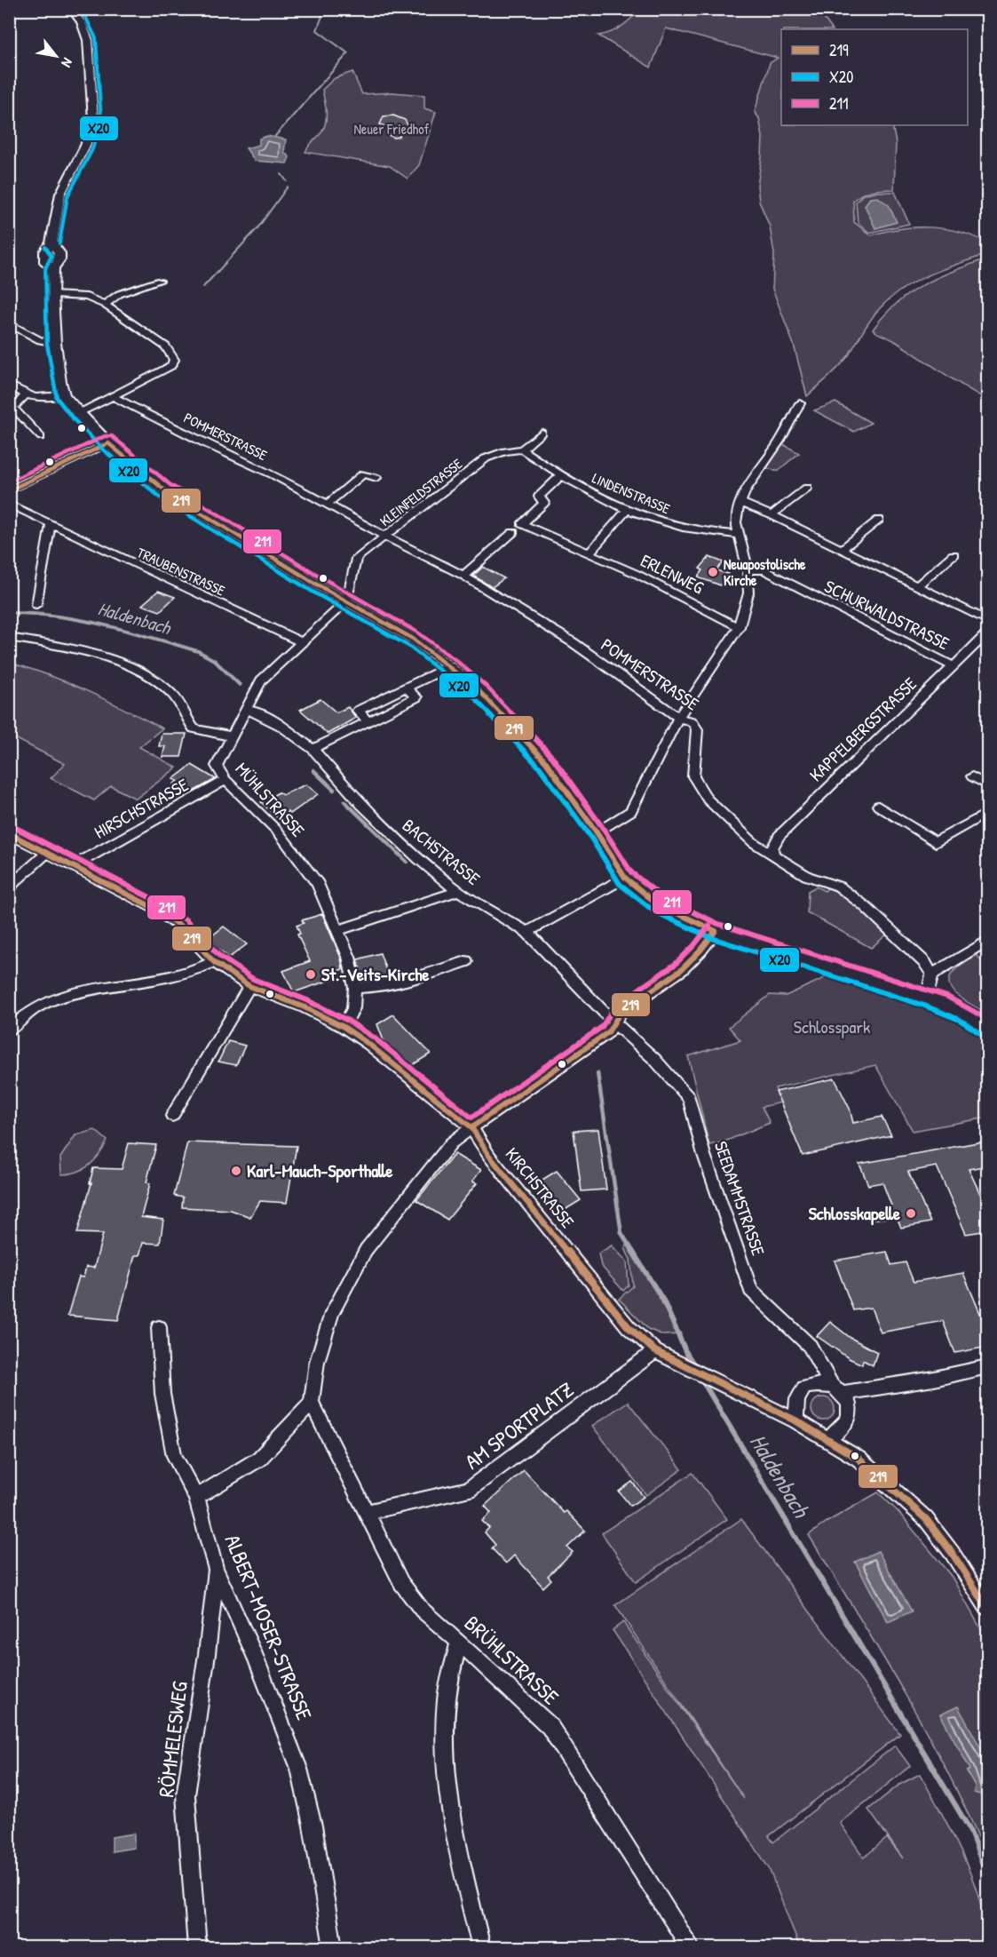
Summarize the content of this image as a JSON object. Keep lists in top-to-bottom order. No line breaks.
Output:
{"streets":{"street":["POMMERSTRASSE","KLEINFELDSTRASSE","LINDENSTRASSE","TRAUBENSTRASSE","ERLENWEG","SCHURWALDSTRASSE","KAPPELBERGSTRASSE","MÜHLSTRASSE","HIRSCHSTRASSE","BACHSTRASSE","KIRCHSTRASSE","SEEDAMMSTRASSE","AM SPORTPLATZ","ALBERT-MOSER-STRASSE","BRÜHLSTRASSE","RÖMMELESWEG"]},"crossings":[["POMMERSTRASSE","KLEINFELDSTRASSE"],["POMMERSTRASSE","KAPPELBERGSTRASSE"],["KLEINFELDSTRASSE","LINDENSTRASSE"],["KLEINFELDSTRASSE","MÜHLSTRASSE"],["LINDENSTRASSE","ERLENWEG"],["TRAUBENSTRASSE","MÜHLSTRASSE"],["SCHURWALDSTRASSE","KAPPELBERGSTRASSE"],["MÜHLSTRASSE","HIRSCHSTRASSE"],["MÜHLSTRASSE","BACHSTRASSE"],["HIRSCHSTRASSE","KIRCHSTRASSE"],["BACHSTRASSE","SEEDAMMSTRASSE"],["KIRCHSTRASSE","SEEDAMMSTRASSE"],["KIRCHSTRASSE","AM SPORTPLATZ"],["AM SPORTPLATZ","BRÜHLSTRASSE"],["ALBERT-MOSER-STRASSE","RÖMMELESWEG"]],"water":["Haldenbach"],"parks":["Neuer Friedhof","Schlosspark"],"places":["Neuapostolische Kirche","St.-Veits-Kirche","Karl-Mauch-Sporthalle","Schlosskapelle"],"lines":["transit line X20","transit line 211","transit line 219"],"legend":["219","X20","211"],"north":"bottom right"}
